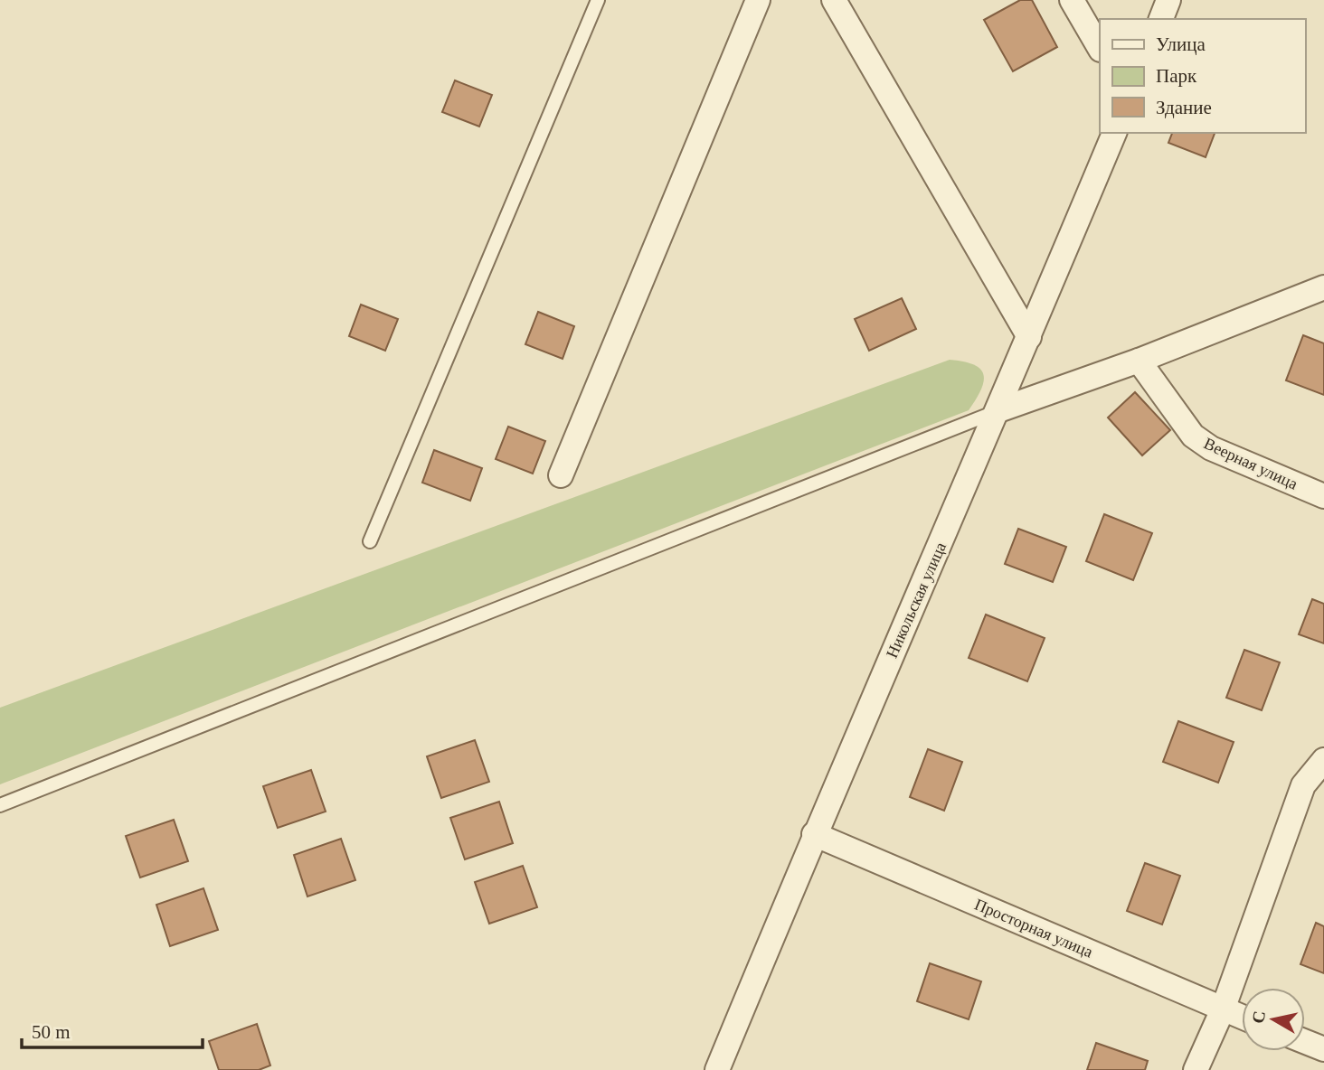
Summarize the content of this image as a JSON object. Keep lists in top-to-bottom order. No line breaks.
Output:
{"streets":{"street":["Веерная улица","Никольская улица","Просторная улица"]},"crossings":[["Никольская улица","Просторная улица"]],"legend":["Улица","Парк","Здание"],"scale_bar":"50 m","north":"left"}
